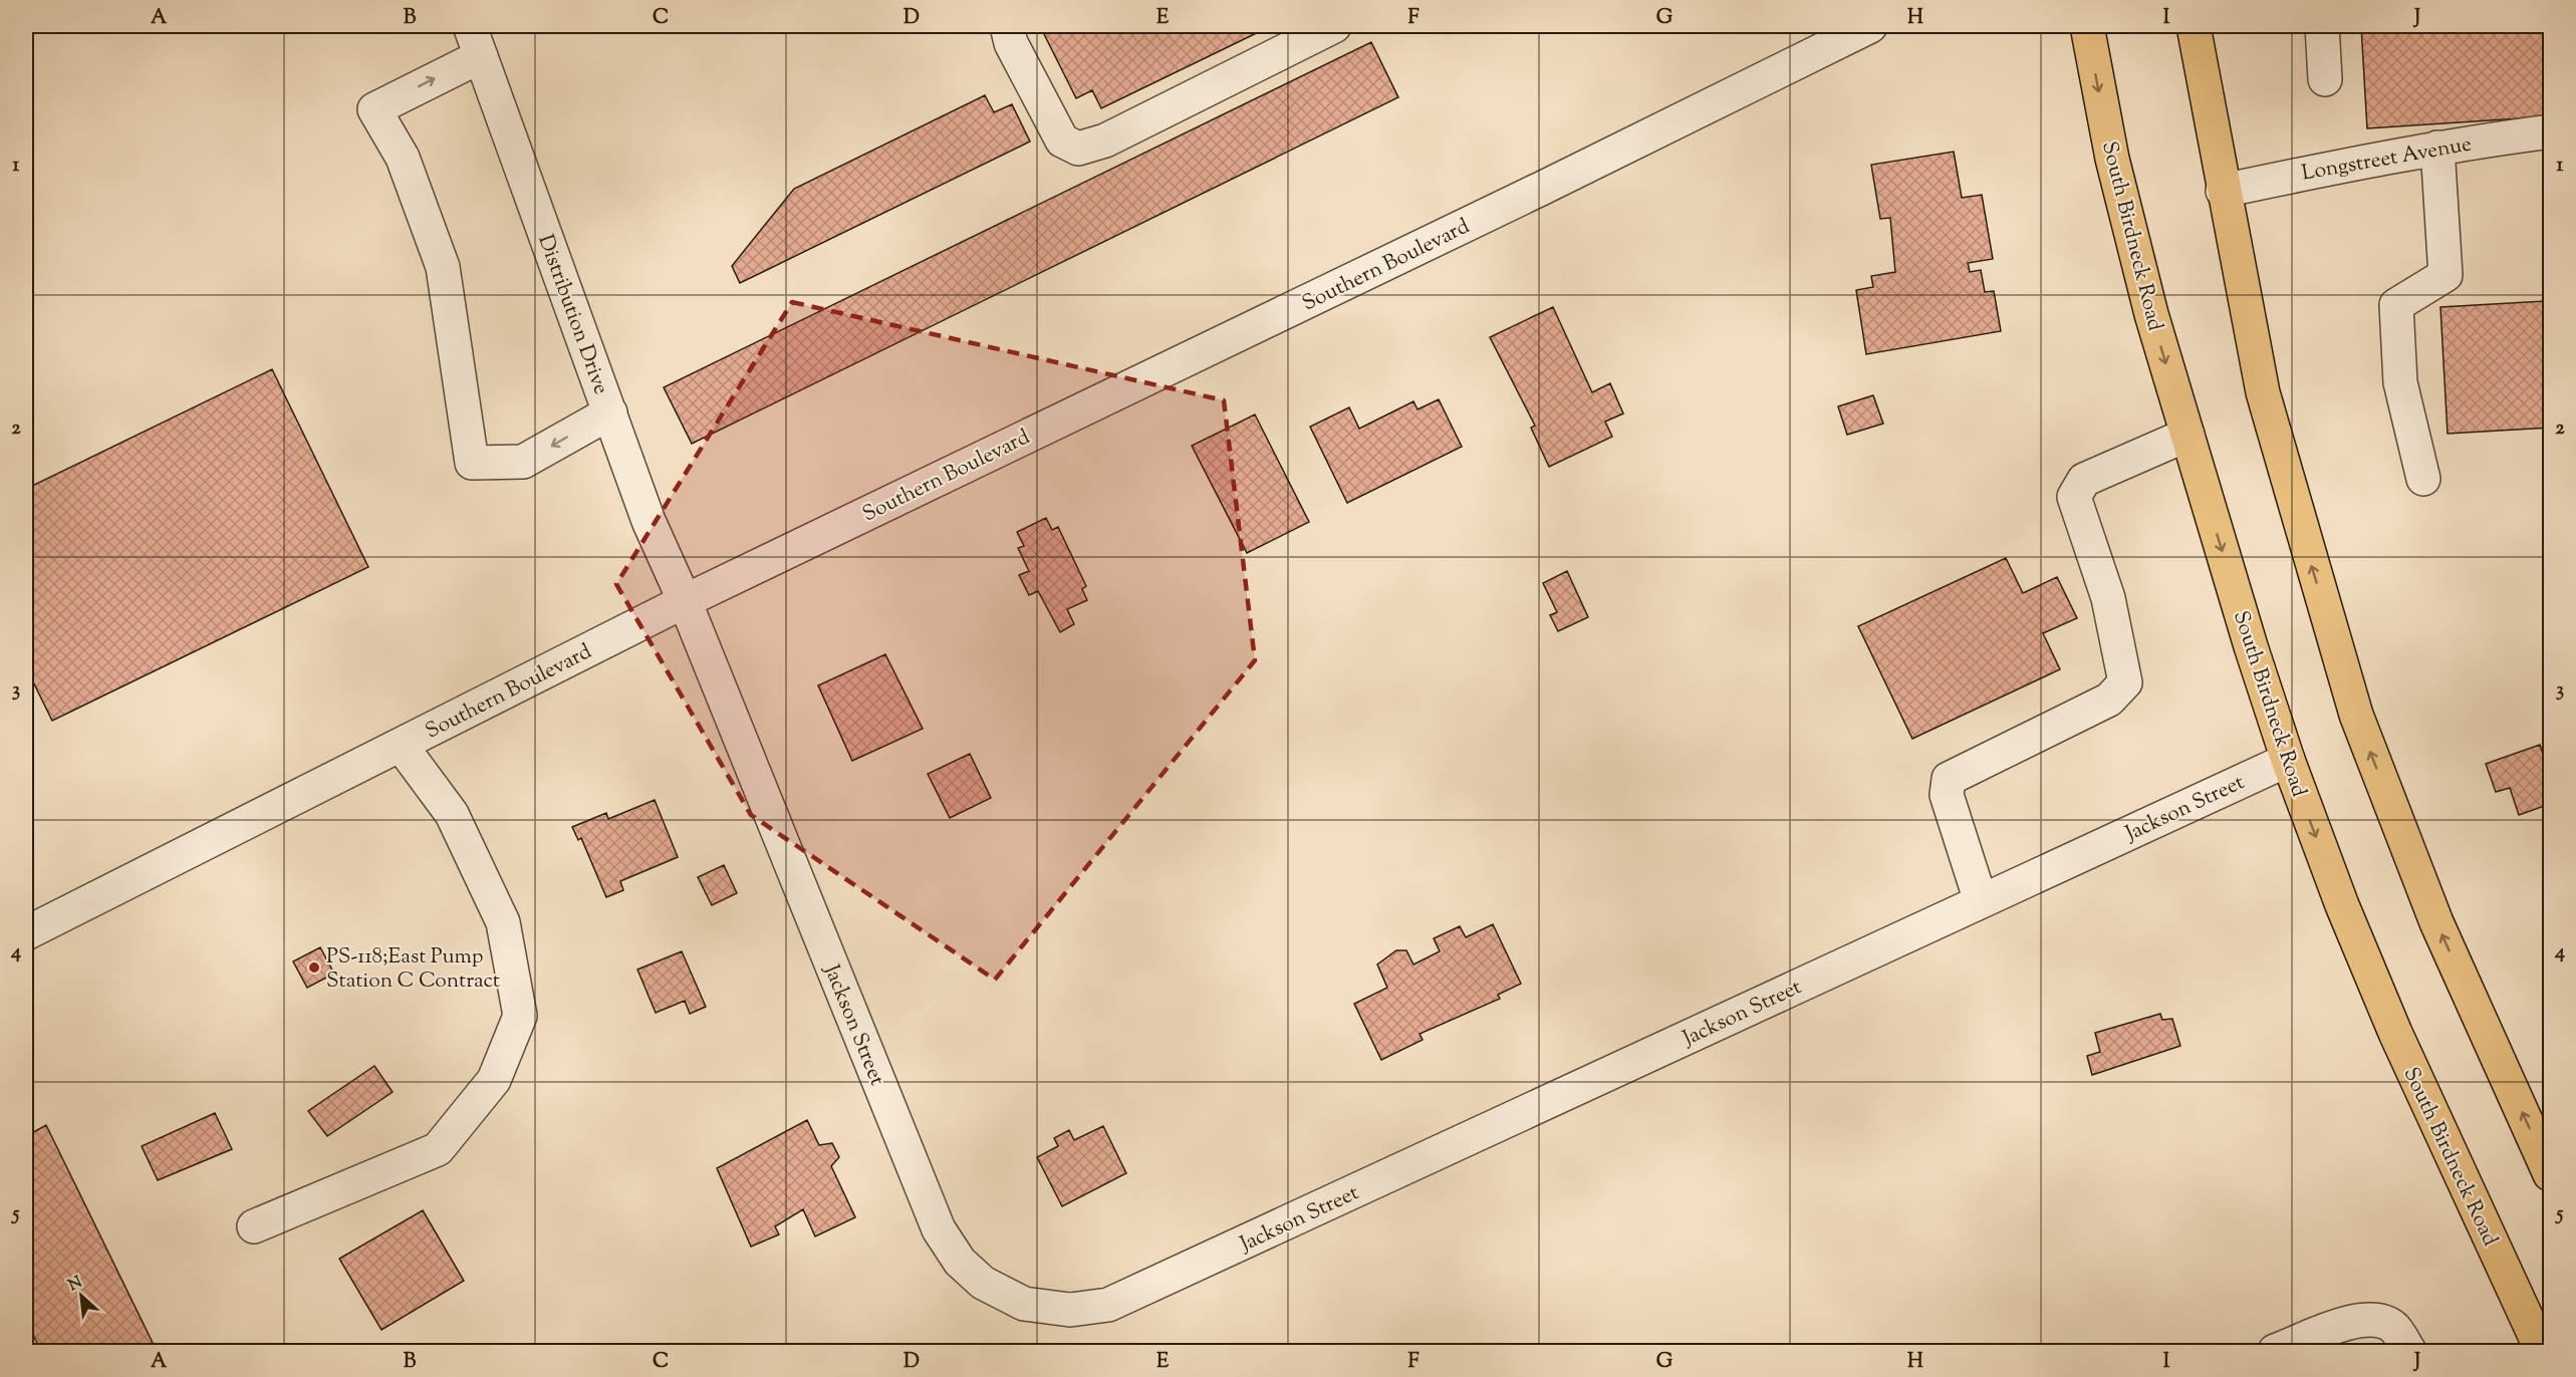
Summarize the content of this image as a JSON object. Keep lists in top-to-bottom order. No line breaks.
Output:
{"streets":{"main road":["South Birdneck Road"],"street":["Longstreet Avenue","Southern Boulevard","Distribution Drive","Jackson Street"]},"crossings":[["South Birdneck Road","Jackson Street"],["Southern Boulevard","Distribution Drive"],["Southern Boulevard","Jackson Street"],["Distribution Drive","Jackson Street"]],"places":["PS-118;East Pump Station C Contract"],"north":"top left","grid":{"columns":["A","B","C","D","E","F","G","H","I","J"],"rows":["1","2","3","4","5"]}}
